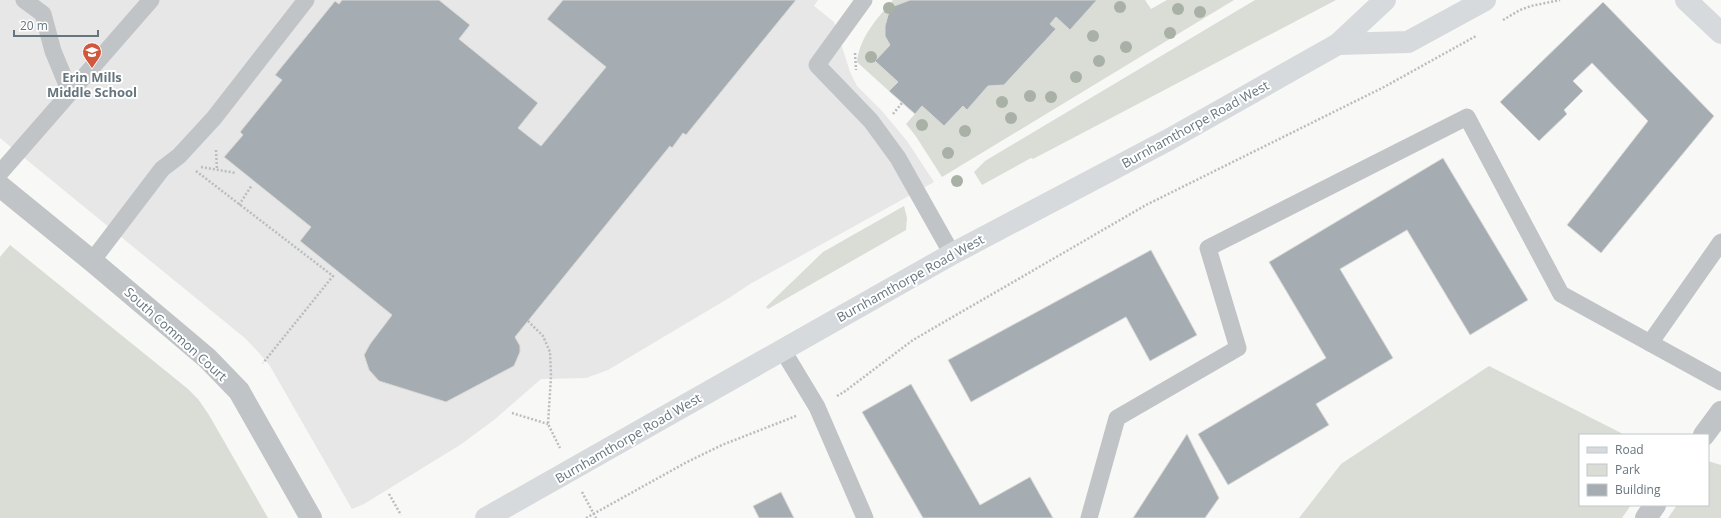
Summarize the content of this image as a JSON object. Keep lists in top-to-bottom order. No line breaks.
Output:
{"streets":{"main road":["Burnhamthorpe Road West"],"street":["South Common Court"]},"places":{"school or university":["Erin Mills Middle School"]},"legend":["Road","Park","Building"],"scale_bar":"20 m"}
